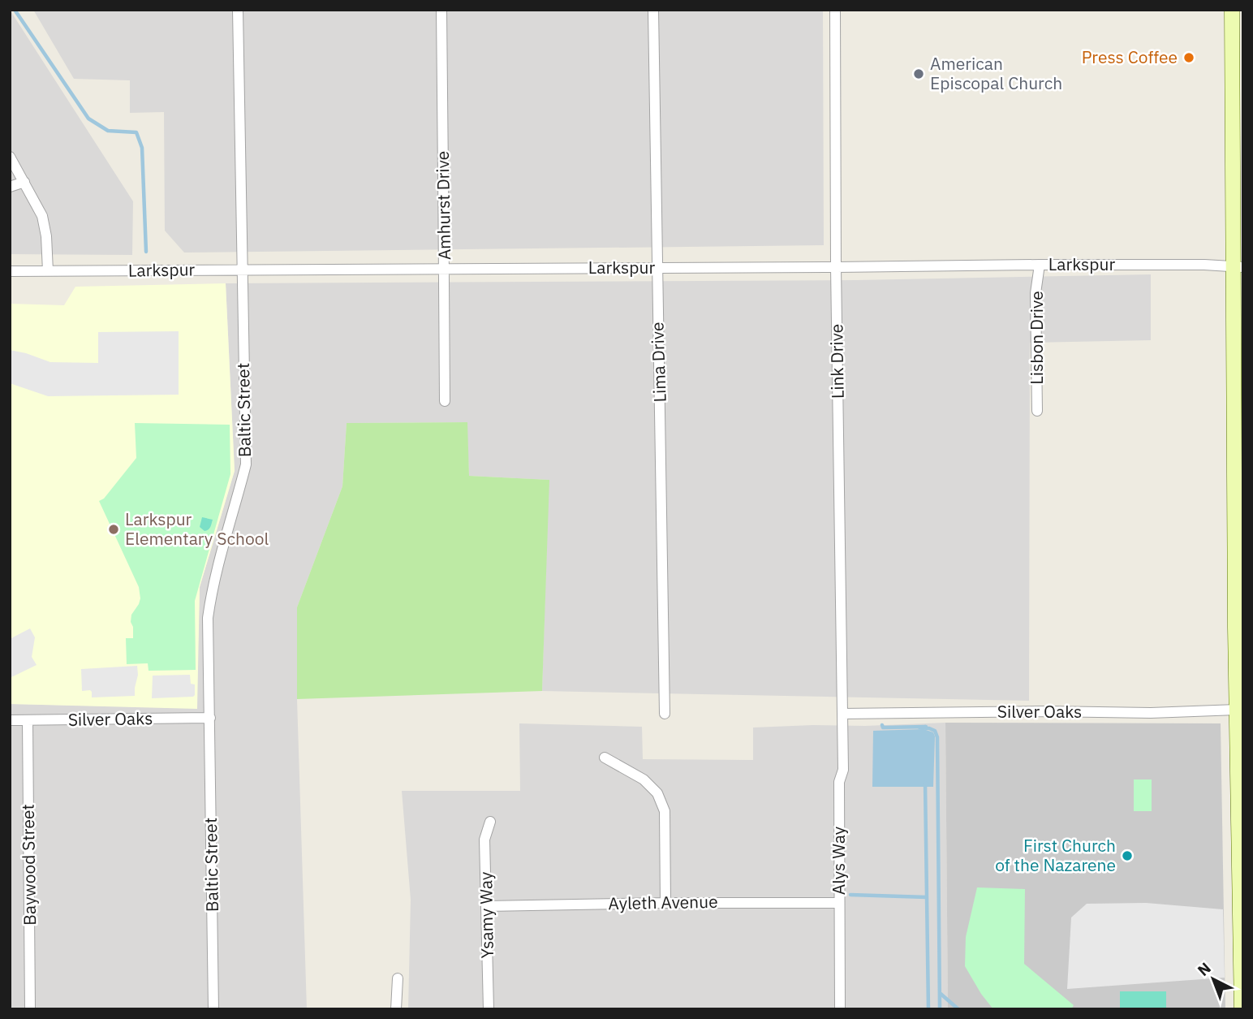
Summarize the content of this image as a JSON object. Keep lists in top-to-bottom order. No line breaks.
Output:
{"streets":{"street":["Amhurst Drive","Larkspur","Lisbon Drive","Link Drive","Lima Drive","Baltic Street","Silver Oaks","Alys Way","Baywood Street","Ayleth Avenue","Ysamy Way"]},"crossings":[["Amhurst Drive","Larkspur"],["Larkspur","Lisbon Drive"],["Larkspur","Link Drive"],["Larkspur","Lima Drive"],["Larkspur","Baltic Street"],["Link Drive","Silver Oaks"],["Link Drive","Alys Way"],["Baltic Street","Silver Oaks"],["Silver Oaks","Alys Way"],["Silver Oaks","Baywood Street"],["Alys Way","Ayleth Avenue"],["Ayleth Avenue","Ysamy Way"]],"places":["Press Coffee","American Episcopal Church","Larkspur Elementary School","First Church of the Nazarene"],"north":"top left"}
